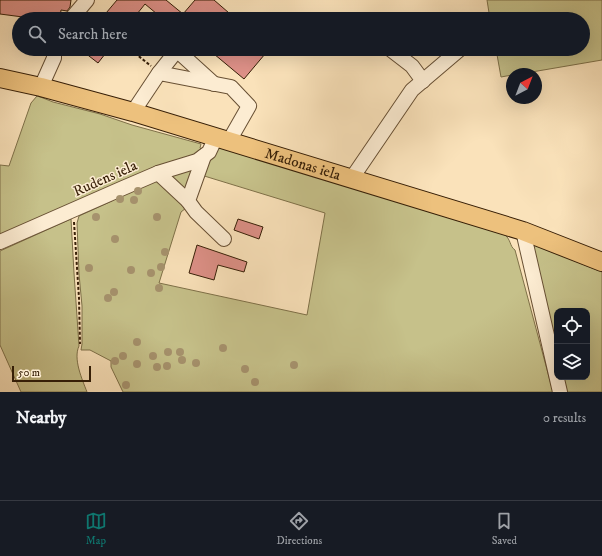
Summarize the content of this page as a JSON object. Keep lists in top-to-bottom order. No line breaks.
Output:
{"streets":{"main road":["Madonas iela"],"street":["Rudens iela"]},"scale_bar":"50 m","north":"top right","page":{"search":"Search here","scale":"50 m","heading":["Nearby","0 results"],"nav":["Map","Directions","Saved"]}}
